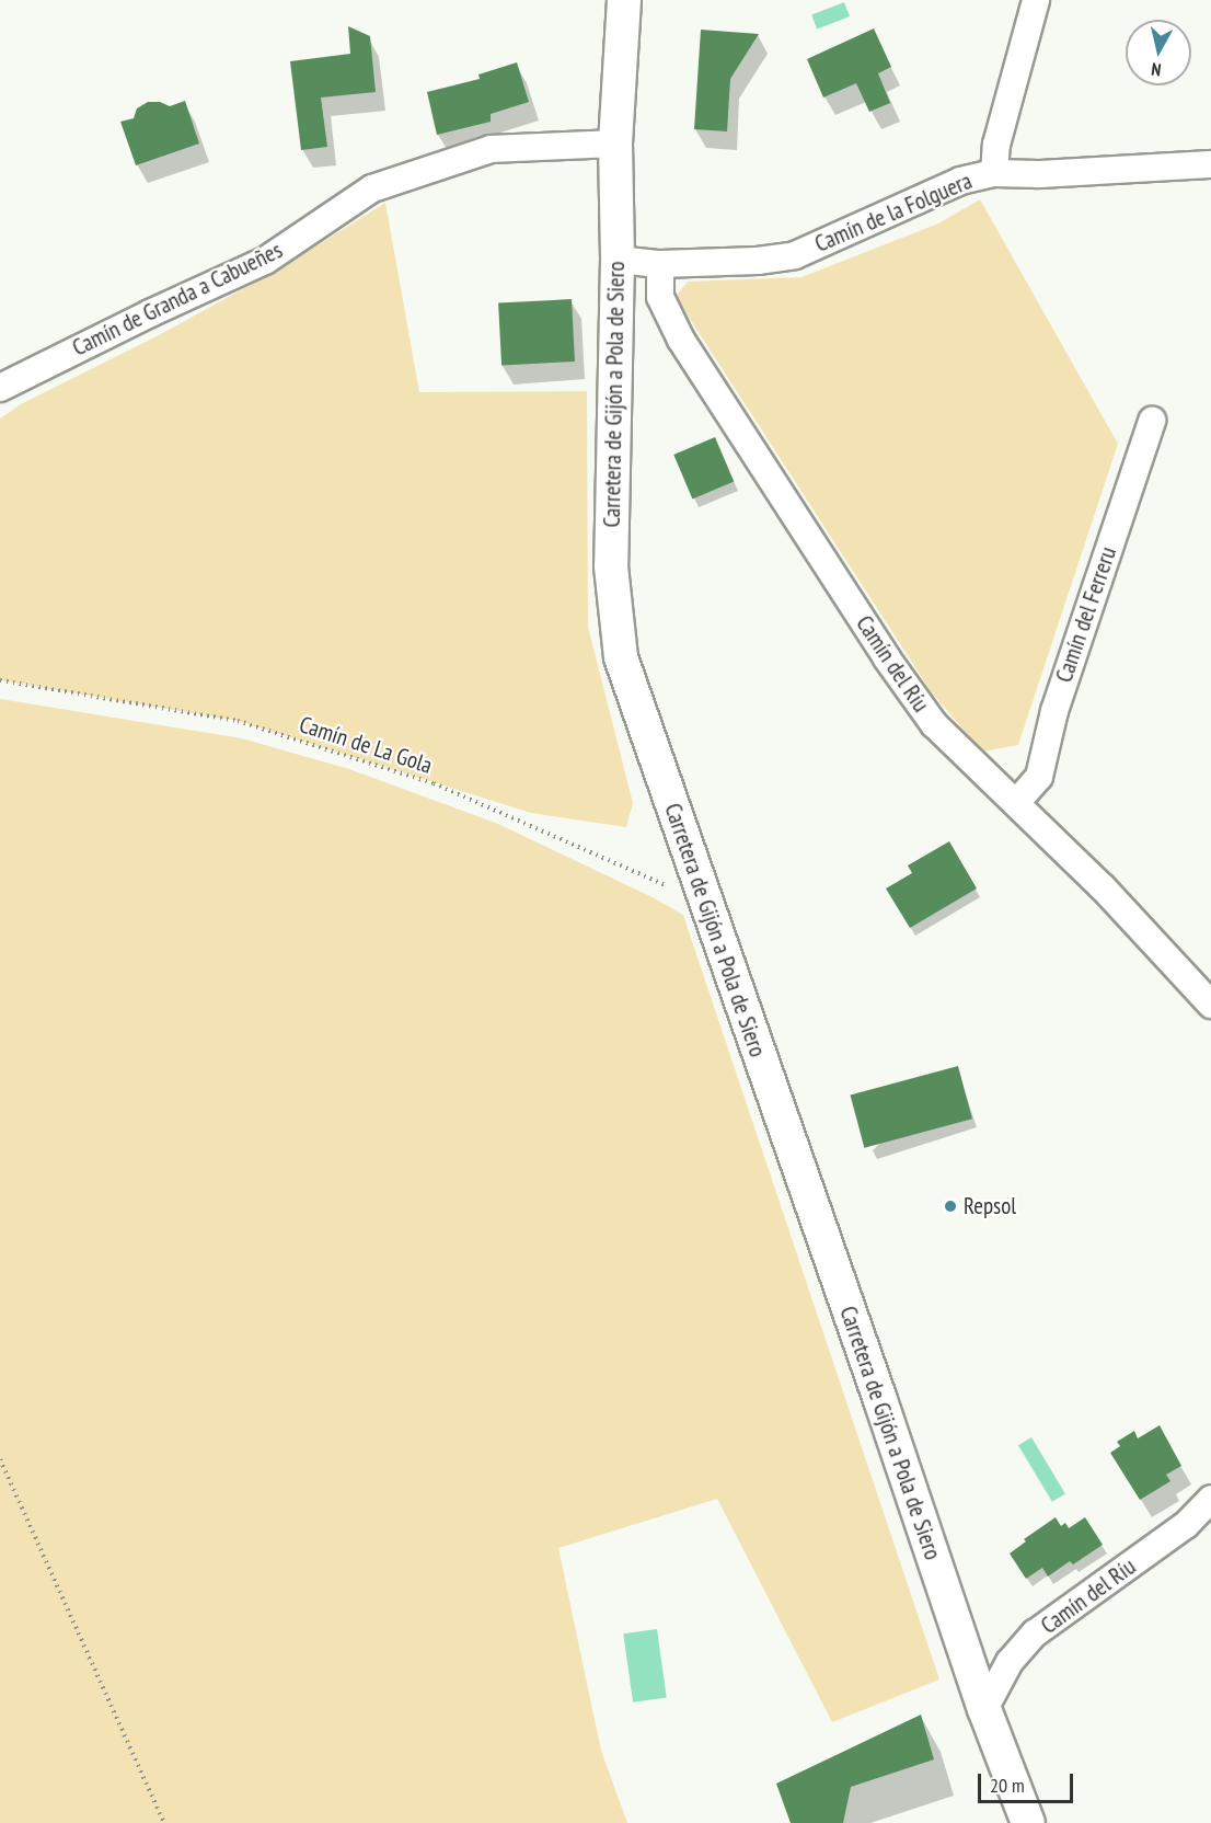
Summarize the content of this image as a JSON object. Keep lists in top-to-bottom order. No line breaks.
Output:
{"streets":{"street":["Camín de la Folguera","Camín de Granda a Cabueñes","Carretera de Gijón a Pola de Siero","Camín del Ferreru","Camín del Ríu"],"path":["Camín de La Gola"]},"crossings":[["Camín de la Folguera","Carretera de Gijón a Pola de Siero"],["Camín de la Folguera","Camín del Ríu"],["Camín de Granda a Cabueñes","Carretera de Gijón a Pola de Siero"],["Carretera de Gijón a Pola de Siero","Camín del Ríu"],["Carretera de Gijón a Pola de Siero","Camín de La Gola"],["Camín del Ferreru","Camín del Ríu"]],"places":["Repsol"],"scale_bar":"20 m","north":"bottom"}
